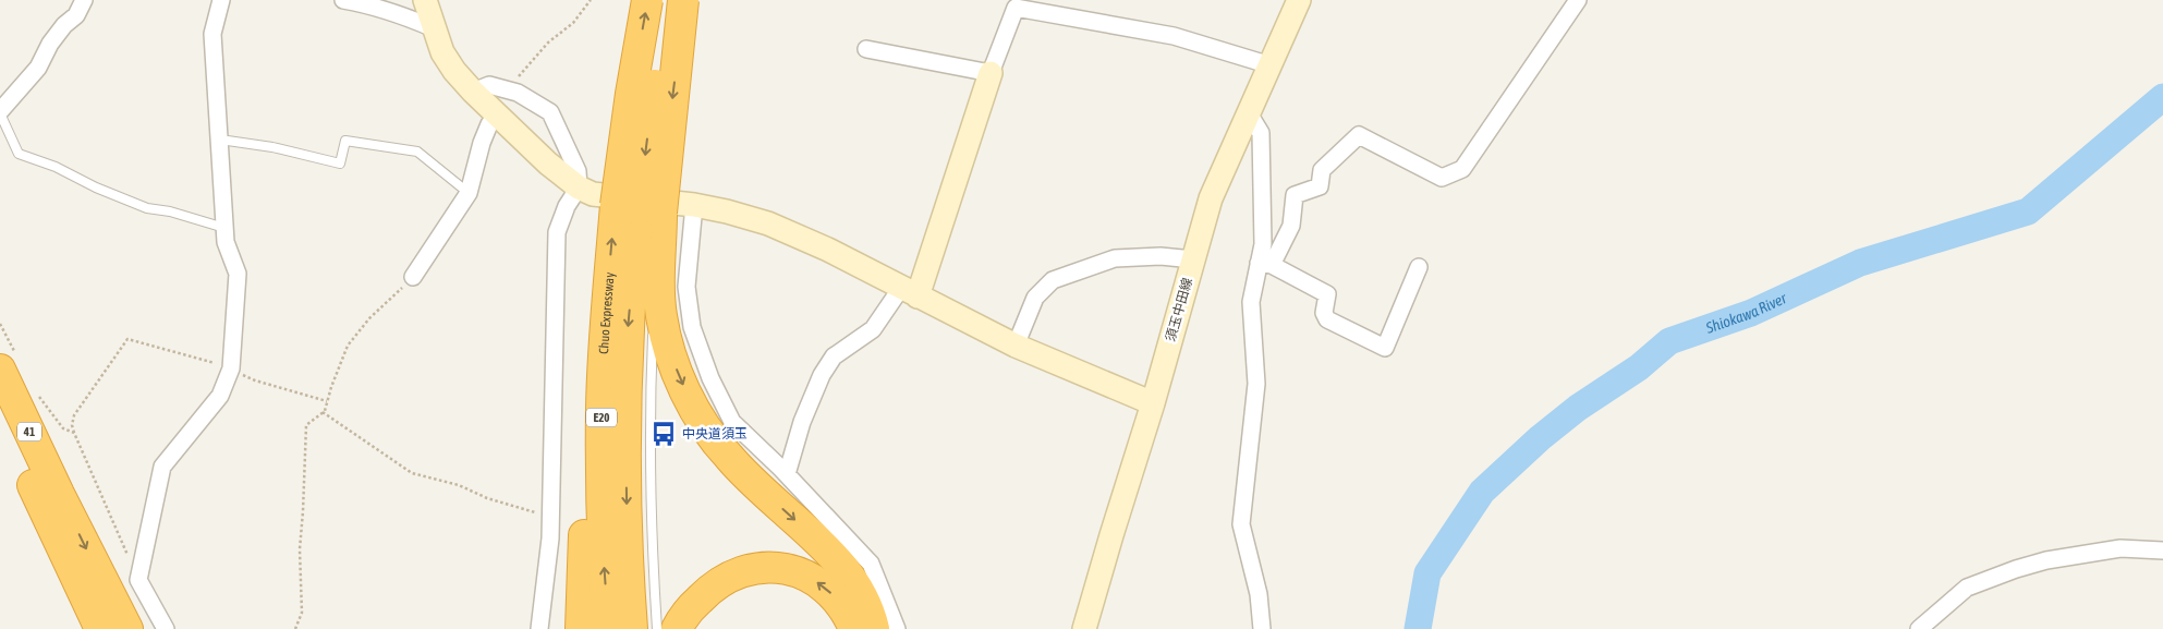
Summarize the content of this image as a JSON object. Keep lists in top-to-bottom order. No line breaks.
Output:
{"streets":{"highway":["Chuo Expressway","E20","41"],"street":["須玉中田線"]},"water":["Shiokawa River"],"places":{"bus stop":["中央道須玉"]}}
